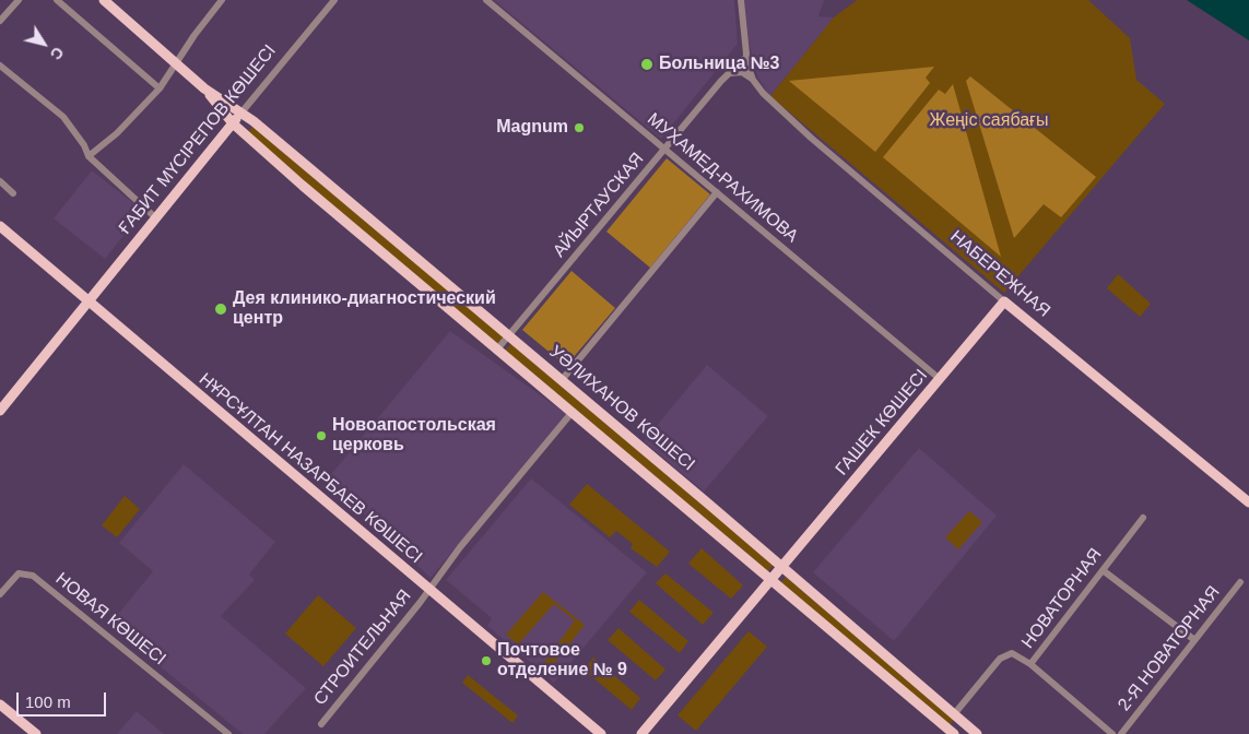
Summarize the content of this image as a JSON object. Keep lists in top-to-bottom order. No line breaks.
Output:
{"streets":{"main road":["ҒАБИТ МҮСІРЕПОВ КӨШЕСІ","НАБЕРЕЖНАЯ","УӘЛИХАНОВ КӨШЕСІ","ГАШЕК КӨШЕСІ","НҰРСҰЛТАН НАЗАРБАЕВ КӨШЕСІ"],"street":["МУХАМЕД-РАХИМОВА","АЙЫРТАУСКАЯ","НОВАТОРНАЯ","НОВАЯ КӨШЕСІ","СТРОИТЕЛЬНАЯ","2-Я НОВАТОРНАЯ"]},"crossings":[["ҒАБИТ МҮСІРЕПОВ КӨШЕСІ","УӘЛИХАНОВ КӨШЕСІ"],["ҒАБИТ МҮСІРЕПОВ КӨШЕСІ","НҰРСҰЛТАН НАЗАРБАЕВ КӨШЕСІ"],["МУХАМЕД-РАХИМОВА","АЙЫРТАУСКАЯ"],["МУХАМЕД-РАХИМОВА","ГАШЕК КӨШЕСІ"],["АЙЫРТАУСКАЯ","НАБЕРЕЖНАЯ"],["АЙЫРТАУСКАЯ","УӘЛИХАНОВ КӨШЕСІ"],["НАБЕРЕЖНАЯ","ГАШЕК КӨШЕСІ"],["УӘЛИХАНОВ КӨШЕСІ","ГАШЕК КӨШЕСІ"],["УӘЛИХАНОВ КӨШЕСІ","НОВАТОРНАЯ"],["НҰРСҰЛТАН НАЗАРБАЕВ КӨШЕСІ","СТРОИТЕЛЬНАЯ"]],"parks":["Жеңіс саябағы"],"places":["Больница №3","Magnum","Дея клинико-диагностический центр","Новоапостольская церковь","Почтовое отделение № 9"],"scale_bar":"100 m","north":"bottom right"}
